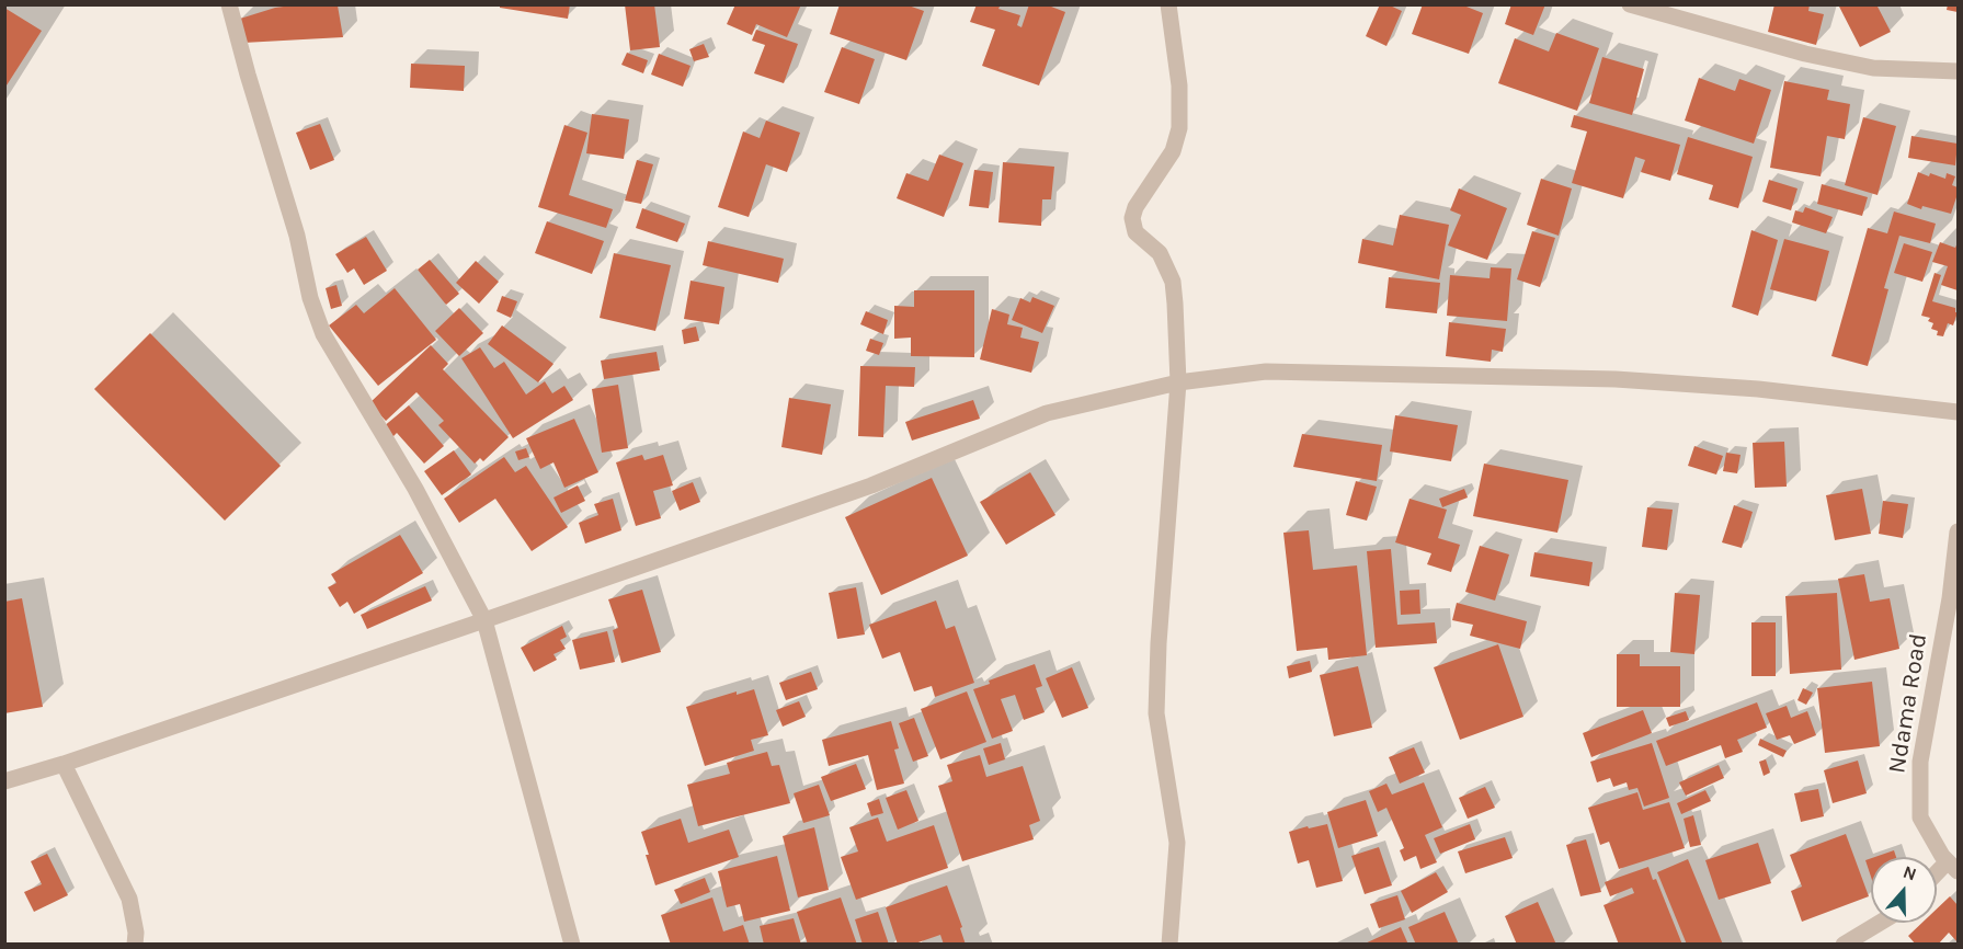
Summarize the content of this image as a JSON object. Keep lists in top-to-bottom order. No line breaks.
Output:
{"streets":{"street":["Ndama Road"]},"north":"top"}
